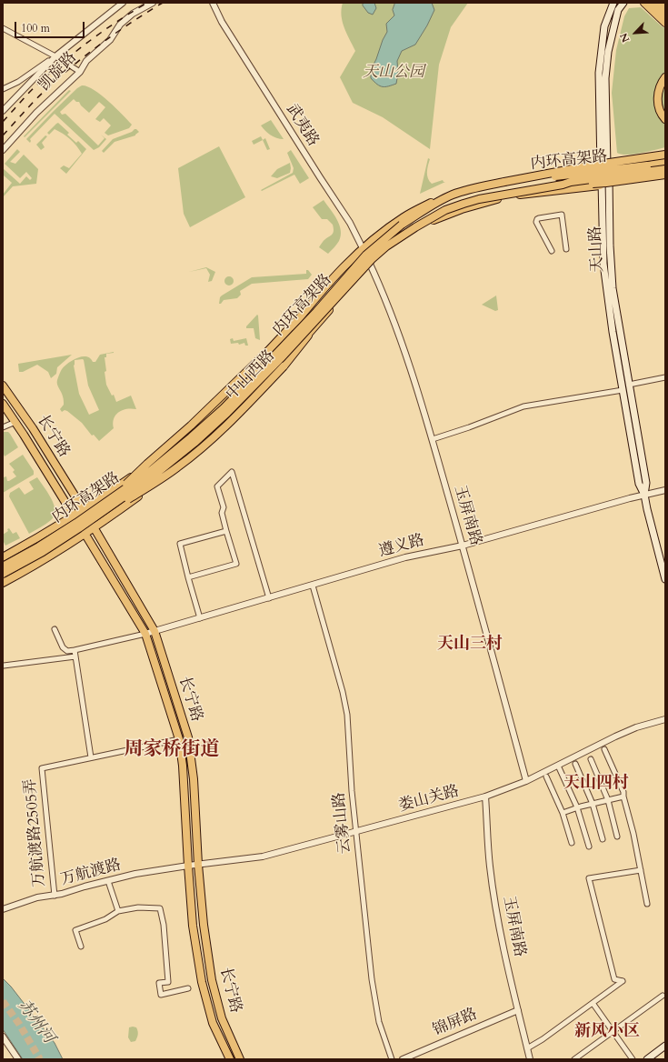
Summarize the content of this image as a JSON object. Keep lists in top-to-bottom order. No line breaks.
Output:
{"streets":{"main road":["内环高架路","天山路","中山西路","长宁路"],"street":["凯旋路","武夷路","玉屏南路","遵义路","娄山关路","云雾山路","万航渡路2505弄","万航渡路","锦屏路"]},"crossings":[["武夷路","中山西路"],["武夷路","玉屏南路"],["天山路","中山西路"],["天山路","遵义路"],["中山西路","长宁路"],["中山西路","玉屏南路"],["长宁路","遵义路"],["长宁路","娄山关路"],["长宁路","万航渡路"],["玉屏南路","遵义路"],["玉屏南路","娄山关路"],["玉屏南路","锦屏路"],["遵义路","云雾山路"],["娄山关路","云雾山路"],["娄山关路","万航渡路"],["万航渡路2505弄","万航渡路"]],"districts":["天山三村","周家桥街道","天山四村","新风小区"],"water":["苏州河"],"parks":["天山公园"],"scale_bar":"100 m","north":"bottom left"}
